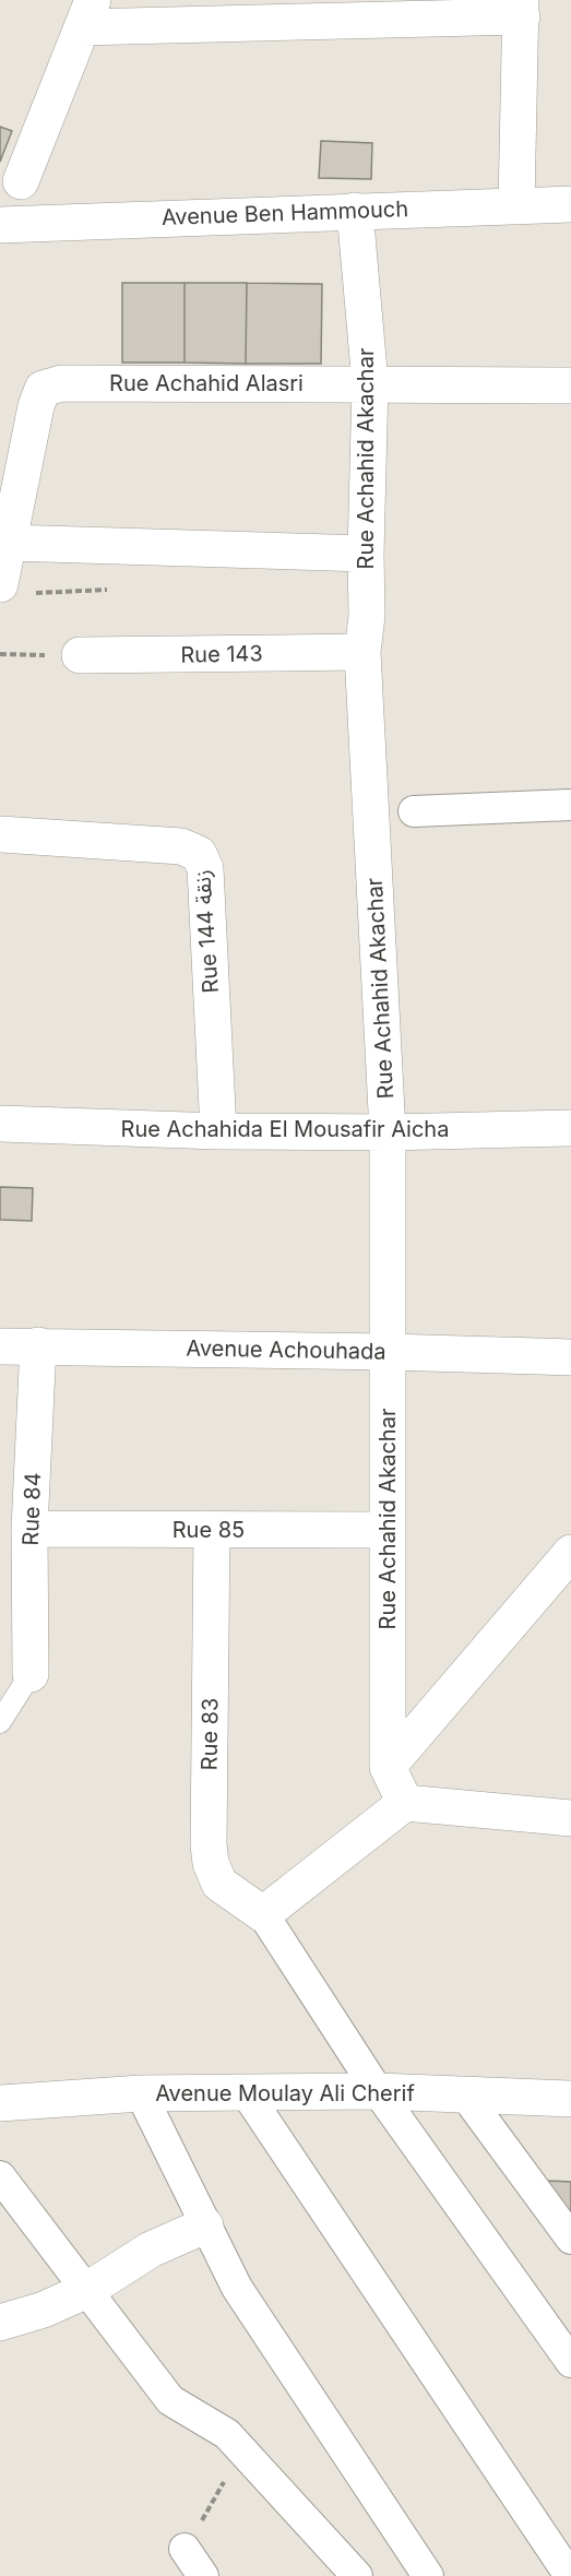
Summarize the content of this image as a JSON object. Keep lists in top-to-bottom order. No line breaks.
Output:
{"streets":{"street":["Avenue Ben Hammouch","Rue Achahid Alasri","Rue Achahid Akachar","Rue 143","Rue 144 زنقة","Rue Achahida El Mousafir Aicha","Avenue Achouhada","Rue 84","Rue 85","Rue 83","Avenue Moulay Ali Cherif"]},"crossings":[["Avenue Ben Hammouch","Rue Achahid Akachar"],["Rue Achahid Alasri","Rue Achahid Akachar"],["Rue Achahid Akachar","Rue 143"],["Rue Achahid Akachar","Rue Achahida El Mousafir Aicha"],["Rue Achahid Akachar","Avenue Achouhada"],["Rue Achahid Akachar","Rue 85"],["Rue 144 زنقة","Rue Achahida El Mousafir Aicha"],["Avenue Achouhada","Rue 84"],["Rue 84","Rue 85"],["Rue 85","Rue 83"]]}
